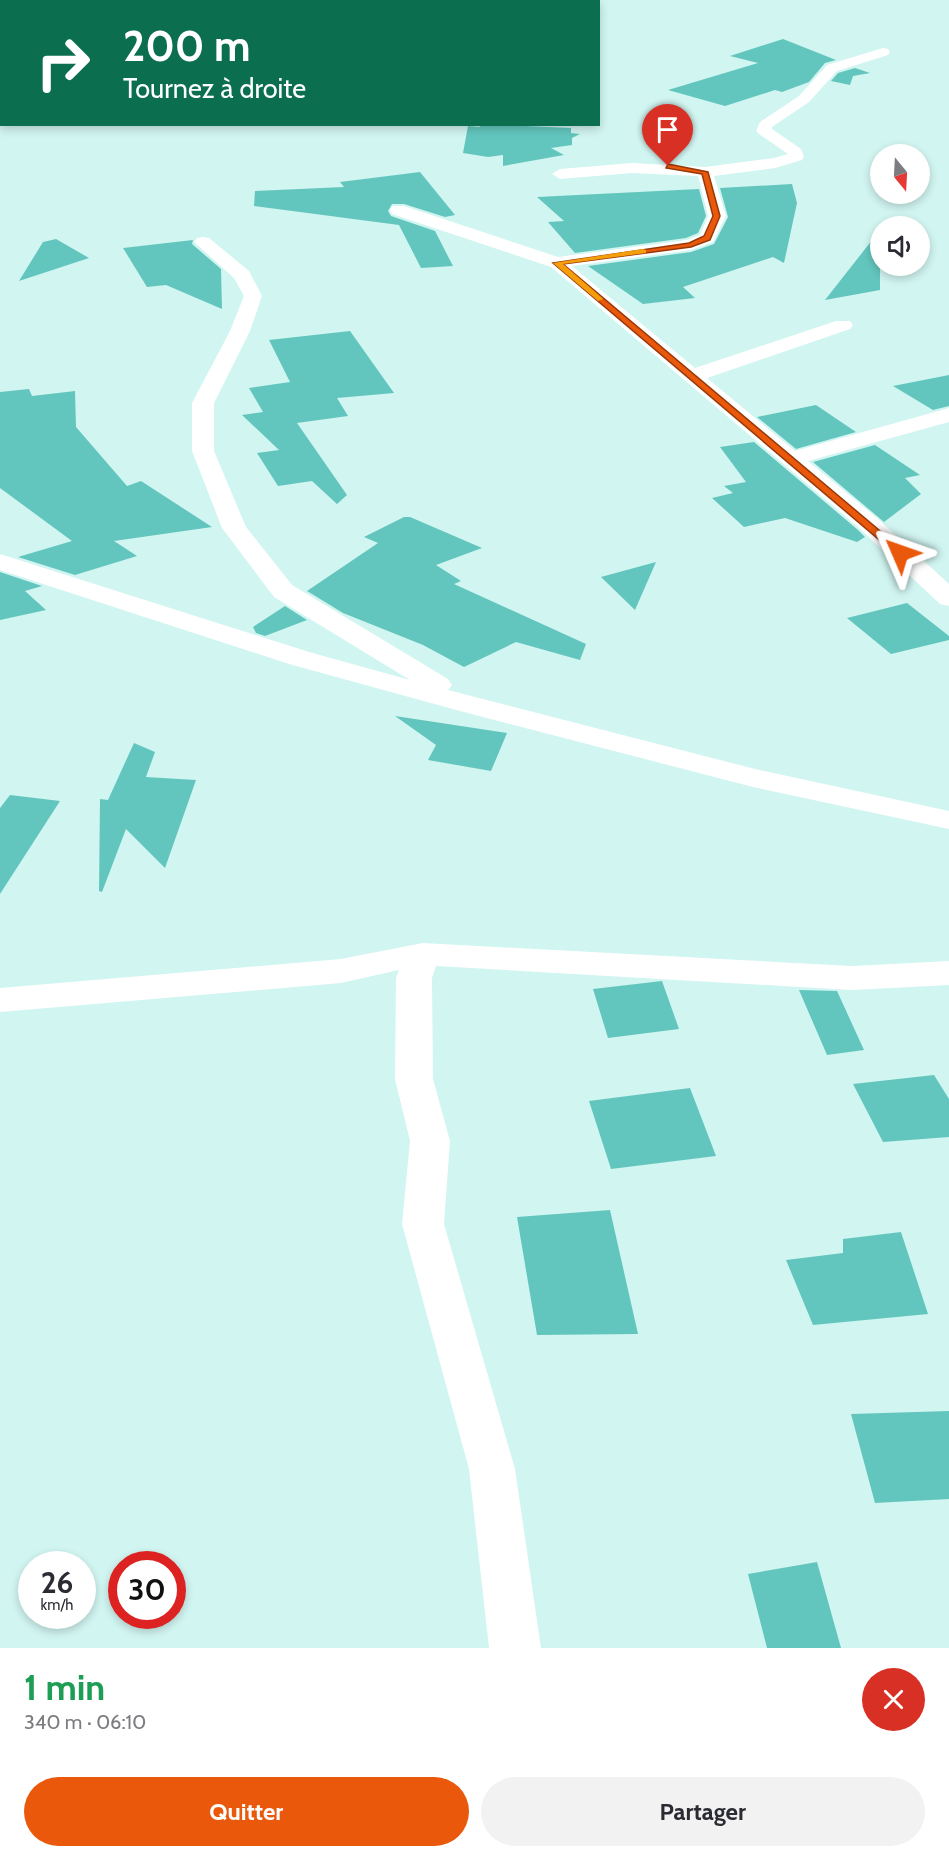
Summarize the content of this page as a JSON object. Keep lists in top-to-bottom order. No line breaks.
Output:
{"north":"bottom","page":{"turn":["200 m","Tournez à droite"],"speed":"26 km/h","limit":"30","heading":["1 min","340 m · 06:10"],"buttons":["Quitter","Partager"]}}
